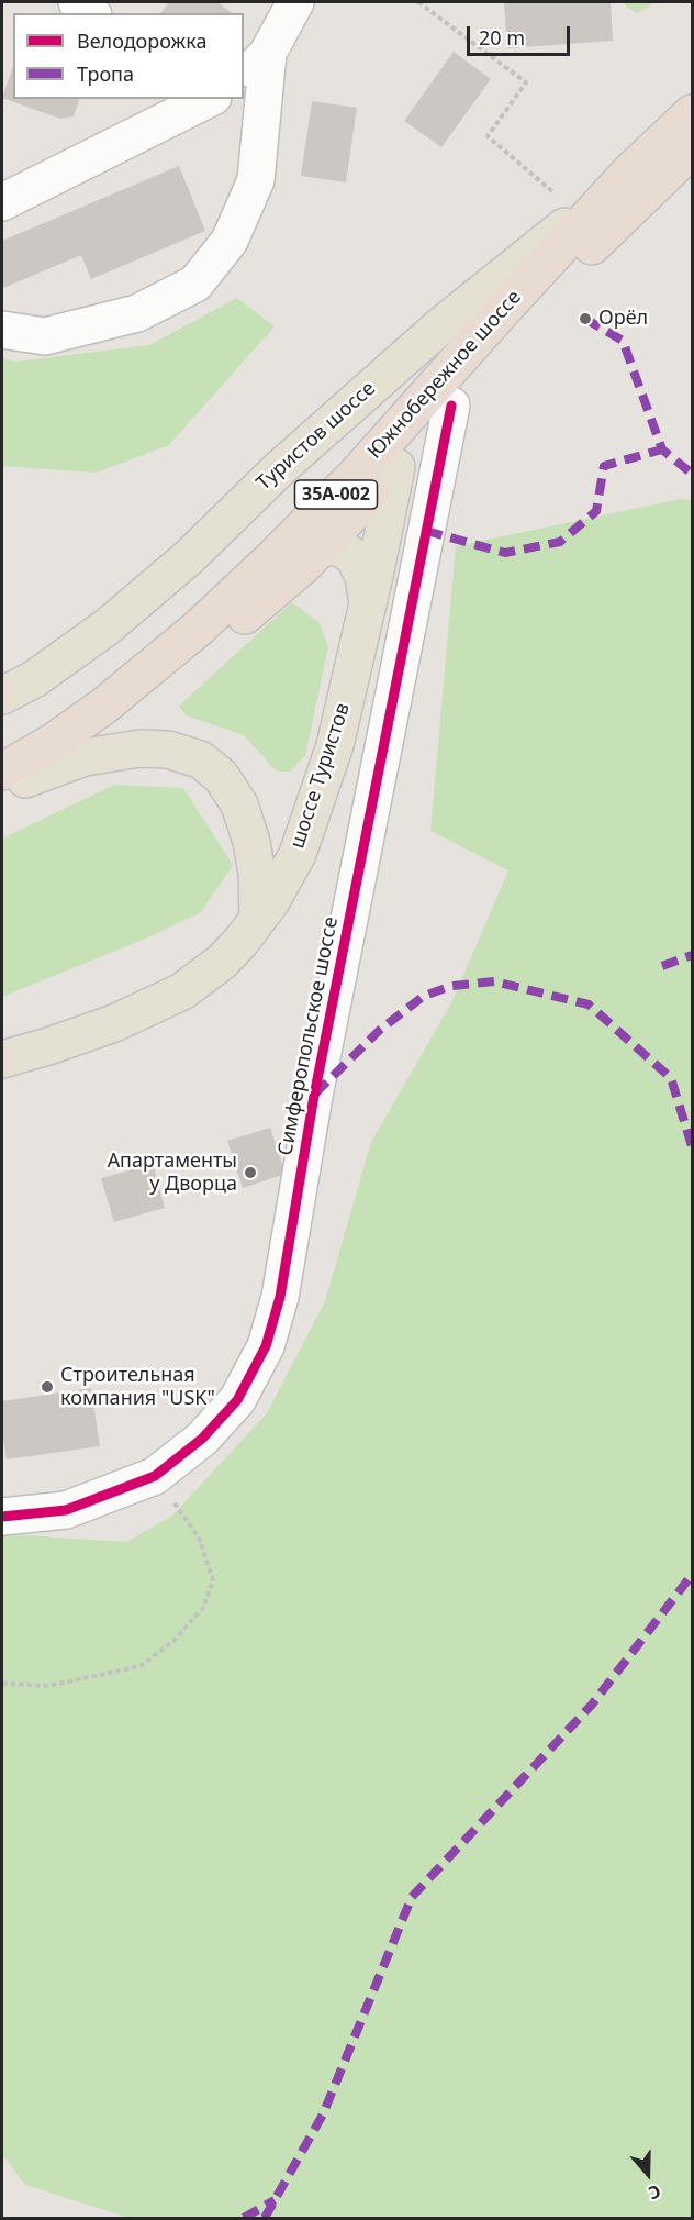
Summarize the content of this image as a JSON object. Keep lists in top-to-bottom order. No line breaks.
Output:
{"streets":{"highway":["Южнобережное шоссе","35А-002"],"main road":["Туристов шоссе","шоссе Туристов"],"street":["Симферопольское шоссе"]},"crossings":[["Южнобережное шоссе","Туристов шоссе"],["Южнобережное шоссе","шоссе Туристов"],["Южнобережное шоссе","Симферопольское шоссе"]],"places":["Орёл","Апартаменты у Дворца","Строительная компания \"USK\""],"legend":["Велодорожка","Тропа"],"scale_bar":"20 m","north":"bottom"}
